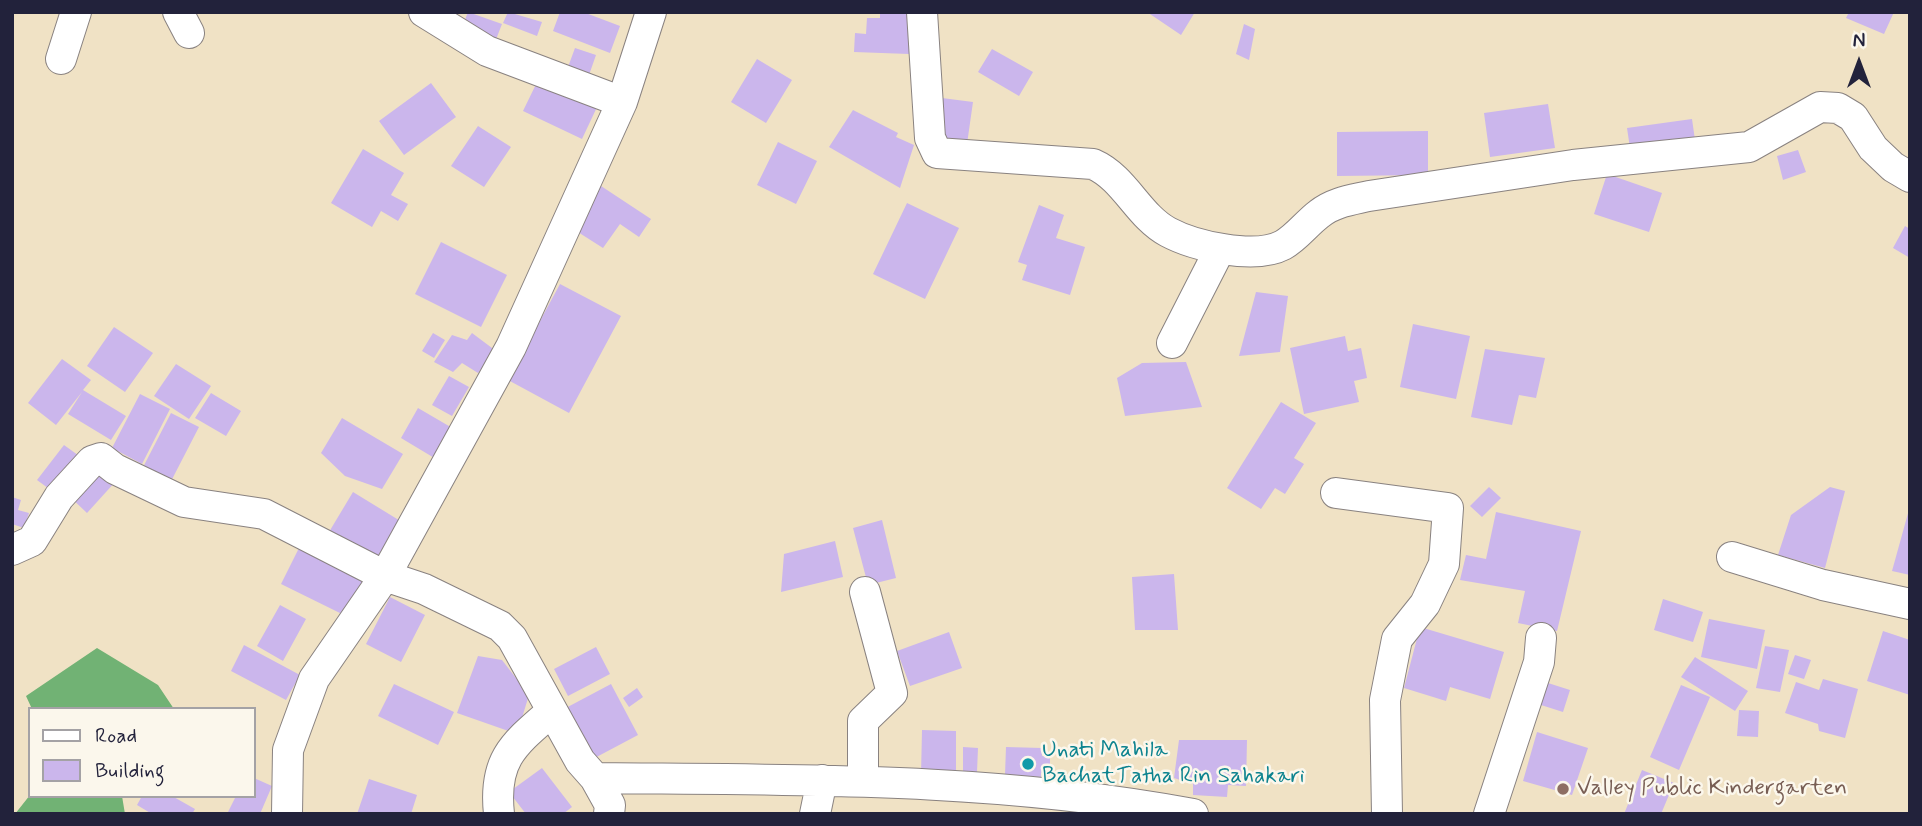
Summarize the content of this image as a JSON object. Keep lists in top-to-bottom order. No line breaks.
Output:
{"places":["Unati Mahila BachatTatha Rin Sahakari","Valley Public Kindergarten"],"legend":["Road","Building"],"north":"top"}
